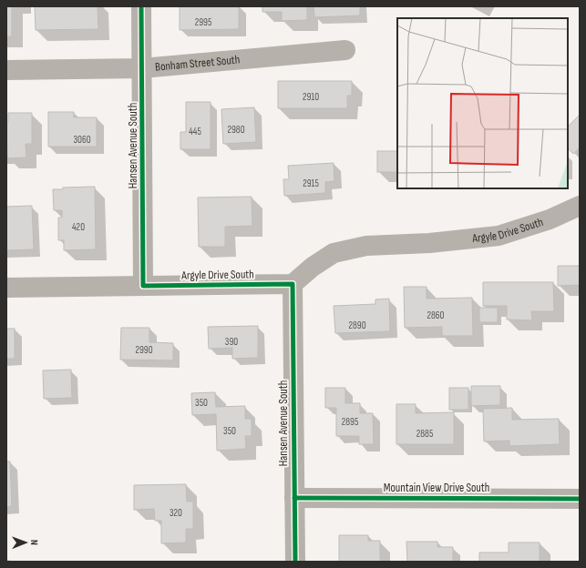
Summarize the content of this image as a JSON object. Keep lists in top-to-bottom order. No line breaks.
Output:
{"streets":{"street":["Bonham Street South","Hansen Avenue South","Argyle Drive South","Mountain View Drive South"]},"crossings":[["Bonham Street South","Hansen Avenue South"],["Hansen Avenue South","Argyle Drive South"],["Hansen Avenue South","Mountain View Drive South"]],"house_numbers":["2995","2910","2980","445","3060","2915","420","2860","2890","390","2990","350","2895","350","2885","320"],"north":"right"}
